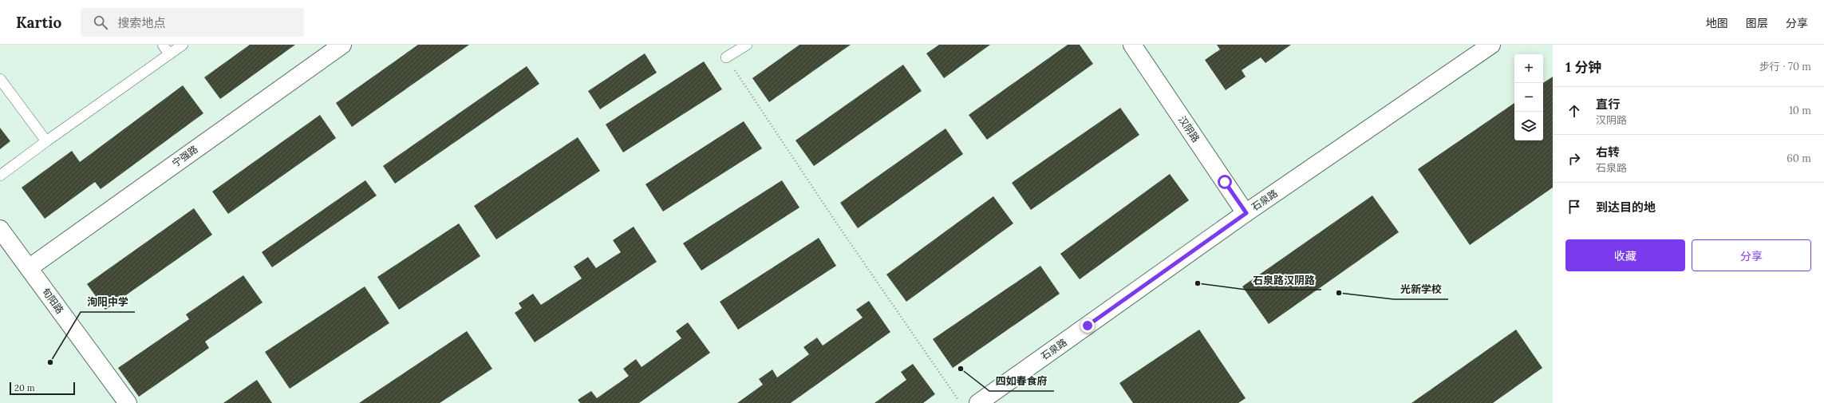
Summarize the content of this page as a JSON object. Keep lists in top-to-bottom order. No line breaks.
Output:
{"streets":{"street":["汉阴路","宁强路","石泉路","旬阳路"]},"crossings":[["汉阴路","石泉路"],["宁强路","旬阳路"]],"places":["石泉路汉阴路","光新学校","洵阳中学","四如春食府"],"scale_bar":"20 m","page":{"header":"Kartio","search":"搜索地点","nav":["地图","图层","分享"],"heading":["1 分钟","步行 · 70 m"],"map_buttons":["+","−"],"list":[["直行","汉阴路","10 m"],["右转","石泉路","60 m"],"到达目的地"],"buttons":["收藏","分享"],"scale":"20 m"}}
